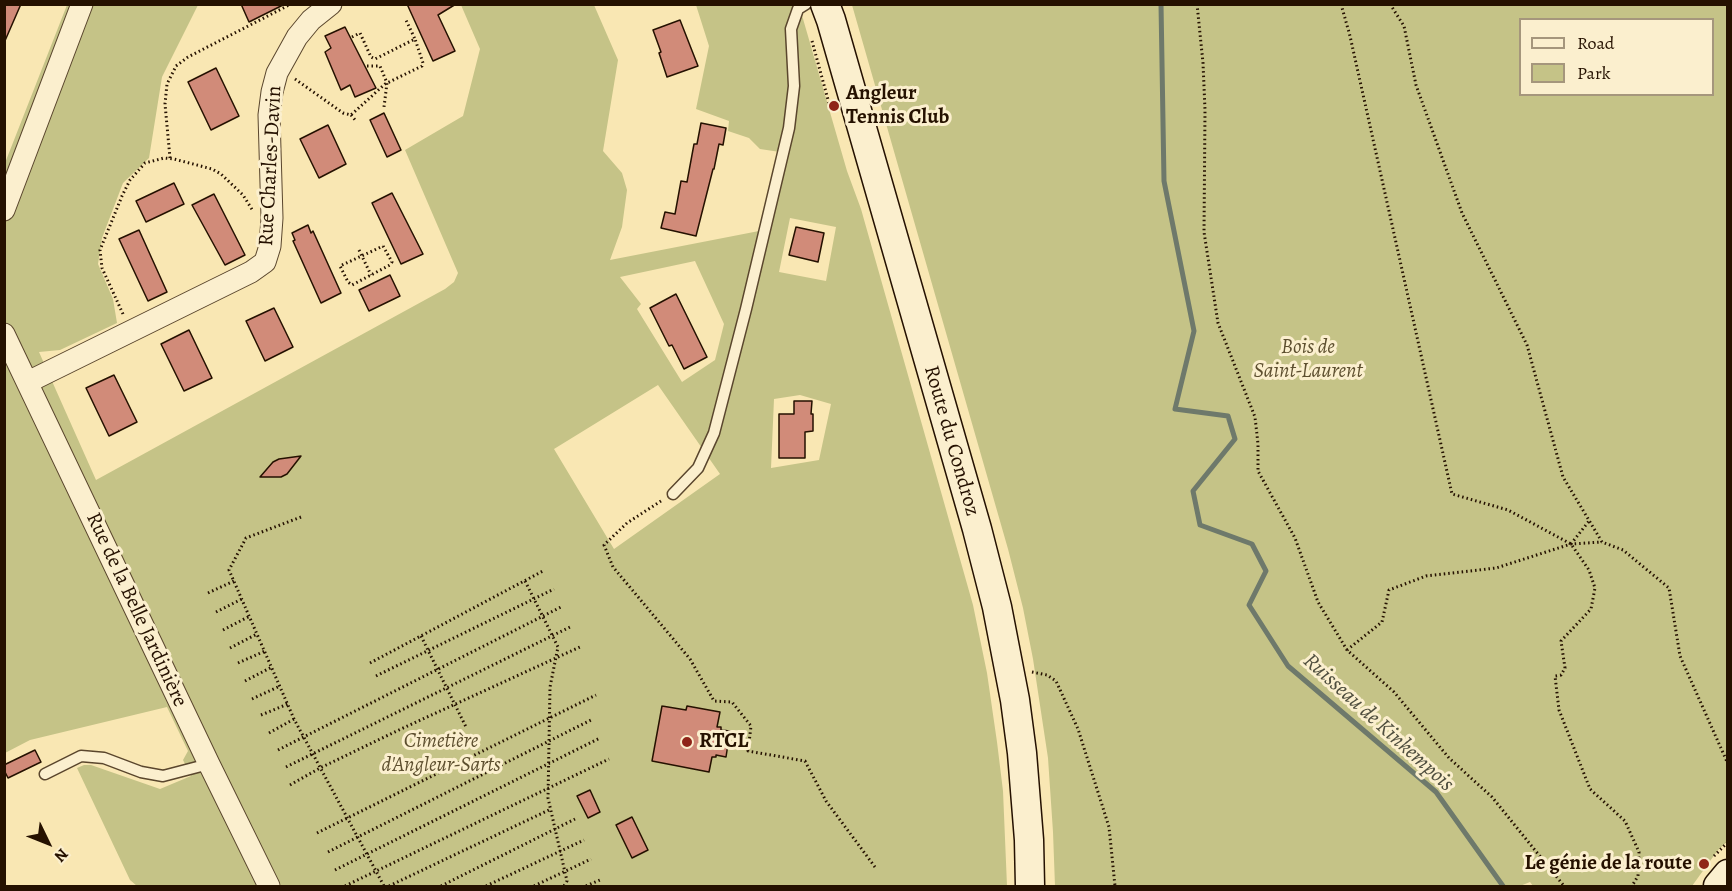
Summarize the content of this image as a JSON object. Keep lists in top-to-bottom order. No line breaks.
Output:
{"streets":{"main road":["Route du Condroz"],"street":["Rue Charles-Davin","Rue de la Belle Jardinière"]},"crossings":[["Rue Charles-Davin","Rue de la Belle Jardinière"]],"water":["Ruisseau de Kinkempois"],"parks":["Bois de Saint-Laurent","Cimetière d'Angleur-Sarts"],"places":["Angleur Tennis Club","RTCL","Le génie de la route"],"legend":["Road","Park"],"north":"bottom right"}
